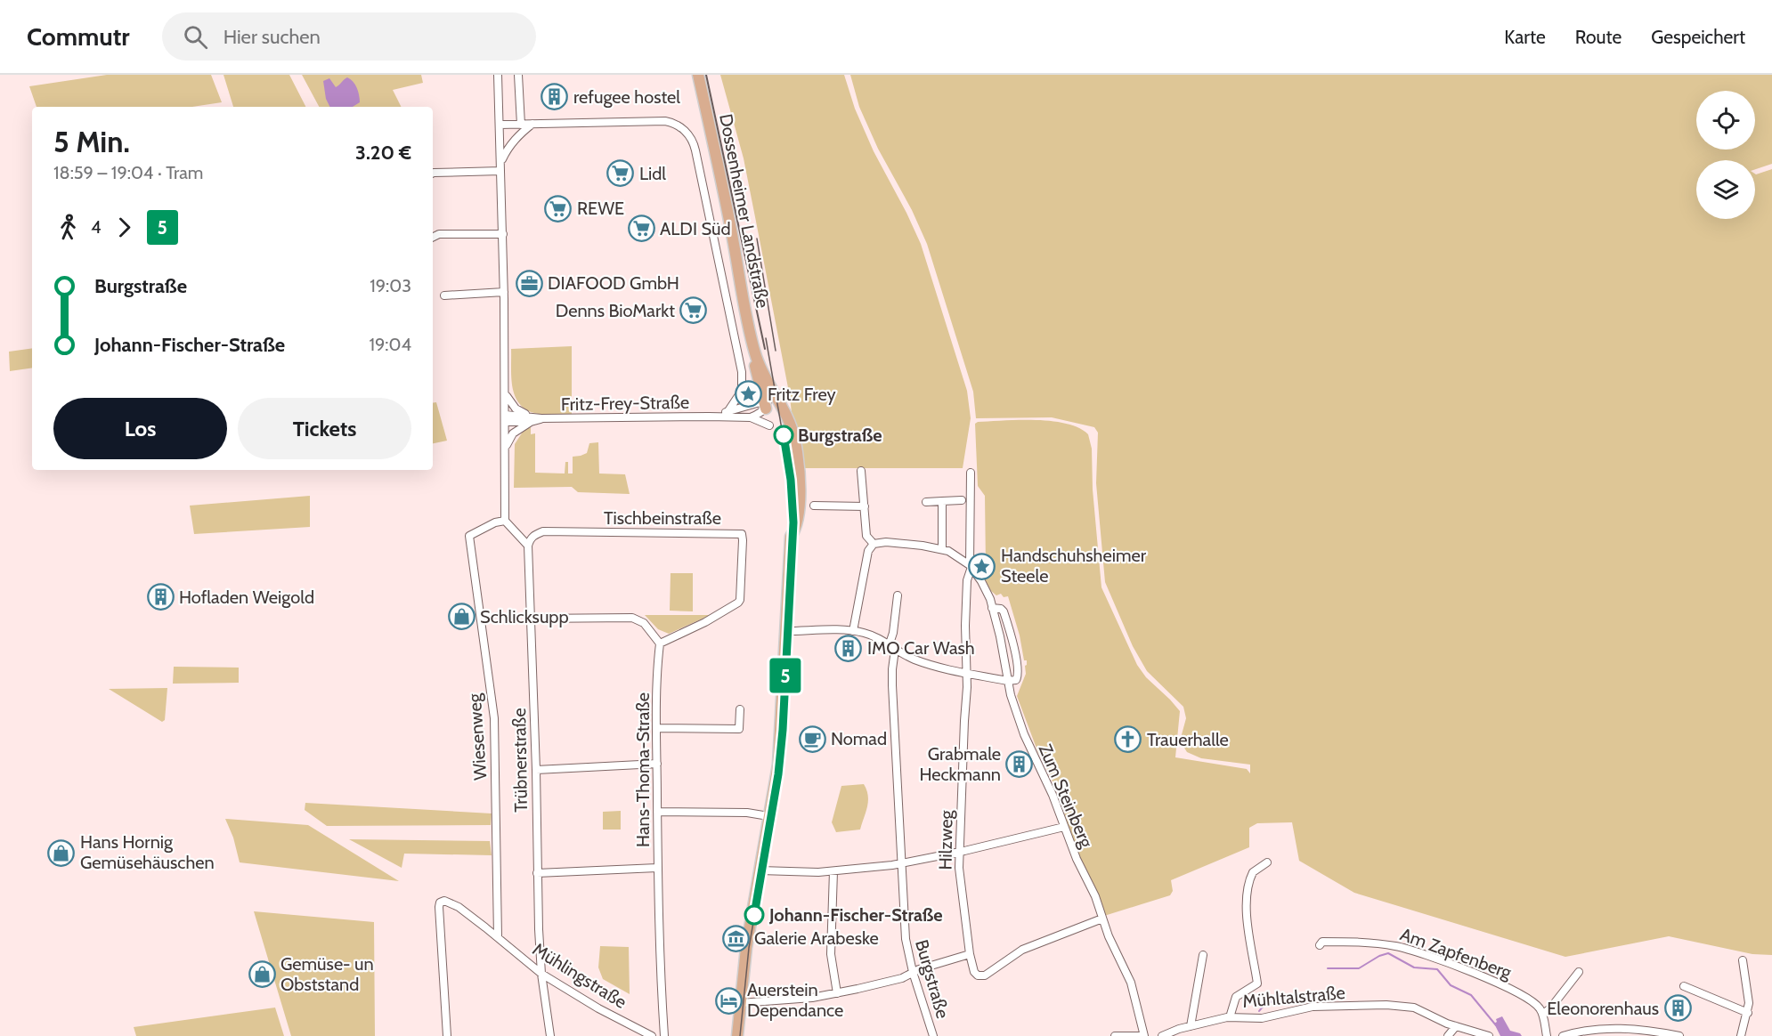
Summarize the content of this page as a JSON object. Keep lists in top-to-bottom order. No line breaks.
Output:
{"streets":{"main road":["Dossenheimer Landstraße"],"street":["Fritz-Frey-Straße","Tischbeinstraße","Wiesenweg","Trübnerstraße","Hans-Thoma-Straße","Zum Steinberg","Hilzweg","Am Zapfenberg","Mühlingstraße","Burgstraße","Mühltalstraße"]},"crossings":[["Dossenheimer Landstraße","Fritz-Frey-Straße"],["Tischbeinstraße","Trübnerstraße"],["Tischbeinstraße","Hans-Thoma-Straße"],["Wiesenweg","Mühlingstraße"],["Trübnerstraße","Mühlingstraße"],["Zum Steinberg","Hilzweg"]],"places":{"building":["refugee hostel","Hofladen Weigold","IMO Car Wash","Grabmale Heckmann","Eleonorenhaus"],"supermarket":["Lidl","REWE","ALDI Süd","Denns BioMarkt"],"office":["DIAFOOD GmbH"],"place":["Fritz Frey","Handschuhsheimer Steele"],"other":["Burgstraße","Johann-Fischer-Straße"],"shop":["Schlicksupp","Hans Hornig Gemüsehäuschen","Gemüse- un Obststand"],"cafe":["Nomad"],"church":["Trauerhalle"],"museum":["Galerie Arabeske"],"hotel":["Auerstein Dependance"]},"lines":["tram line 5"],"page":{"header":"Commutr","search":"Hier suchen","nav":["Karte","Route","Gespeichert"],"on_map":"5","heading":["5 Min.","18:59 – 19:04 · Tram","3.20 €"],"legs":["4","5"],"list":[{"name":"Burgstraße","value":"19:03"},{"name":"Johann-Fischer-Straße","value":"19:04"}],"buttons":["Los","Tickets"]}}
